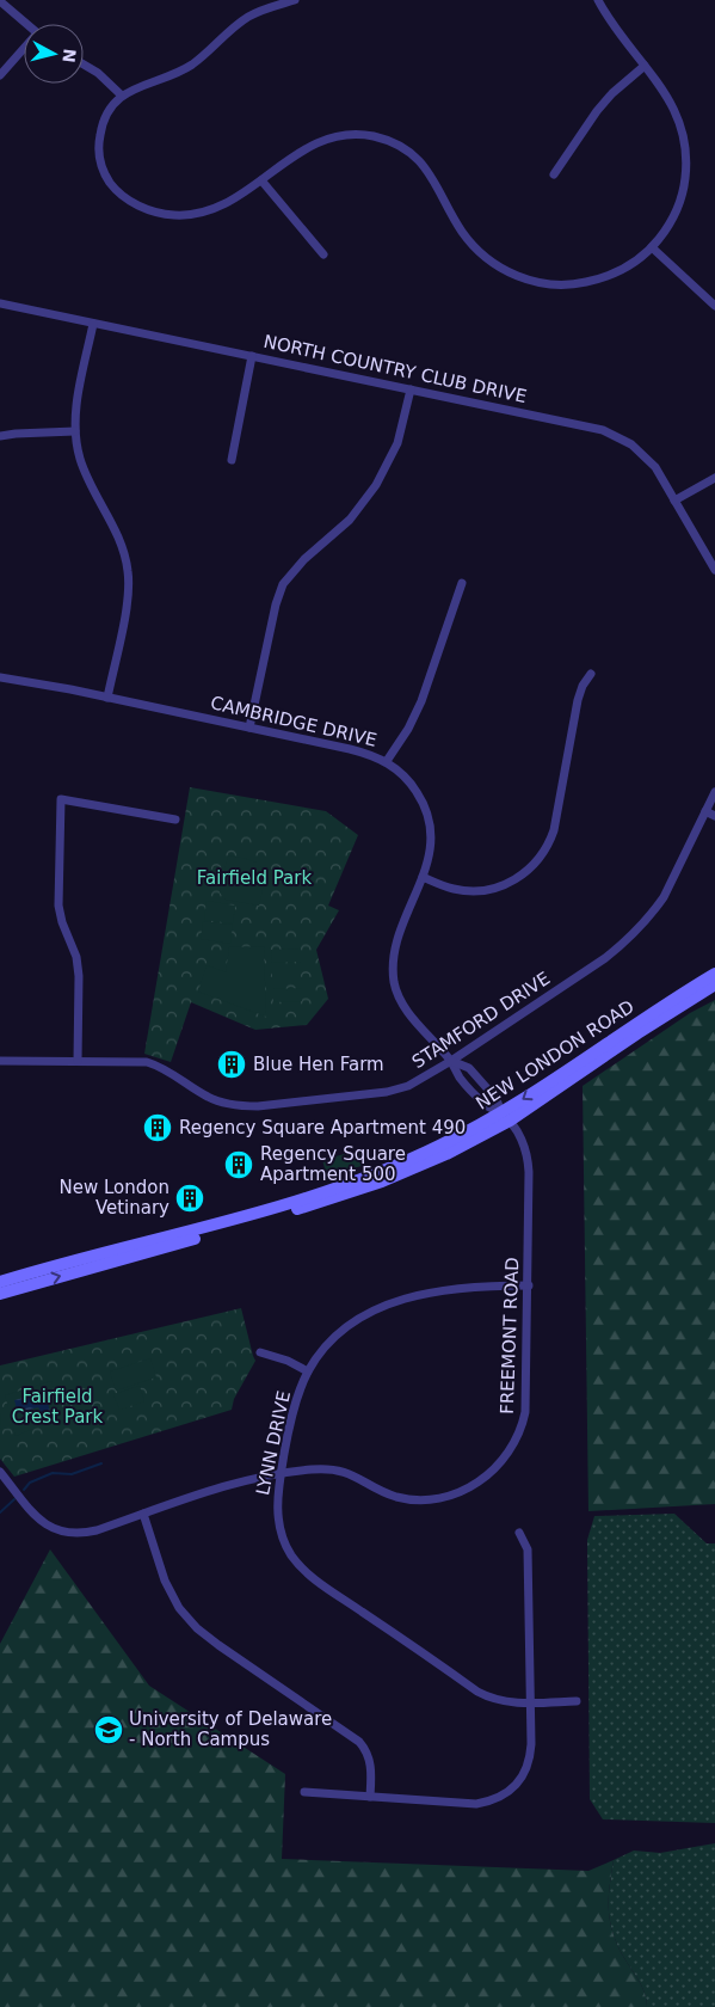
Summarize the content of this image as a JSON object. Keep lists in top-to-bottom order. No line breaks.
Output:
{"streets":{"main road":["NEW LONDON ROAD"],"street":["NORTH COUNTRY CLUB DRIVE","CAMBRIDGE DRIVE","STAMFORD DRIVE","FREEMONT ROAD","LYNN DRIVE"]},"crossings":[["CAMBRIDGE DRIVE","STAMFORD DRIVE"],["CAMBRIDGE DRIVE","NEW LONDON ROAD"],["CAMBRIDGE DRIVE","FREEMONT ROAD"],["NEW LONDON ROAD","FREEMONT ROAD"],["FREEMONT ROAD","LYNN DRIVE"]],"parks":["Fairfield Park","Fairfield Crest Park"],"places":{"building":["Blue Hen Farm","Regency Square Apartment 490","Regency Square Apartment 500","New London Vetinary"],"school or university":["University of Delaware - North Campus"]},"north":"right"}
